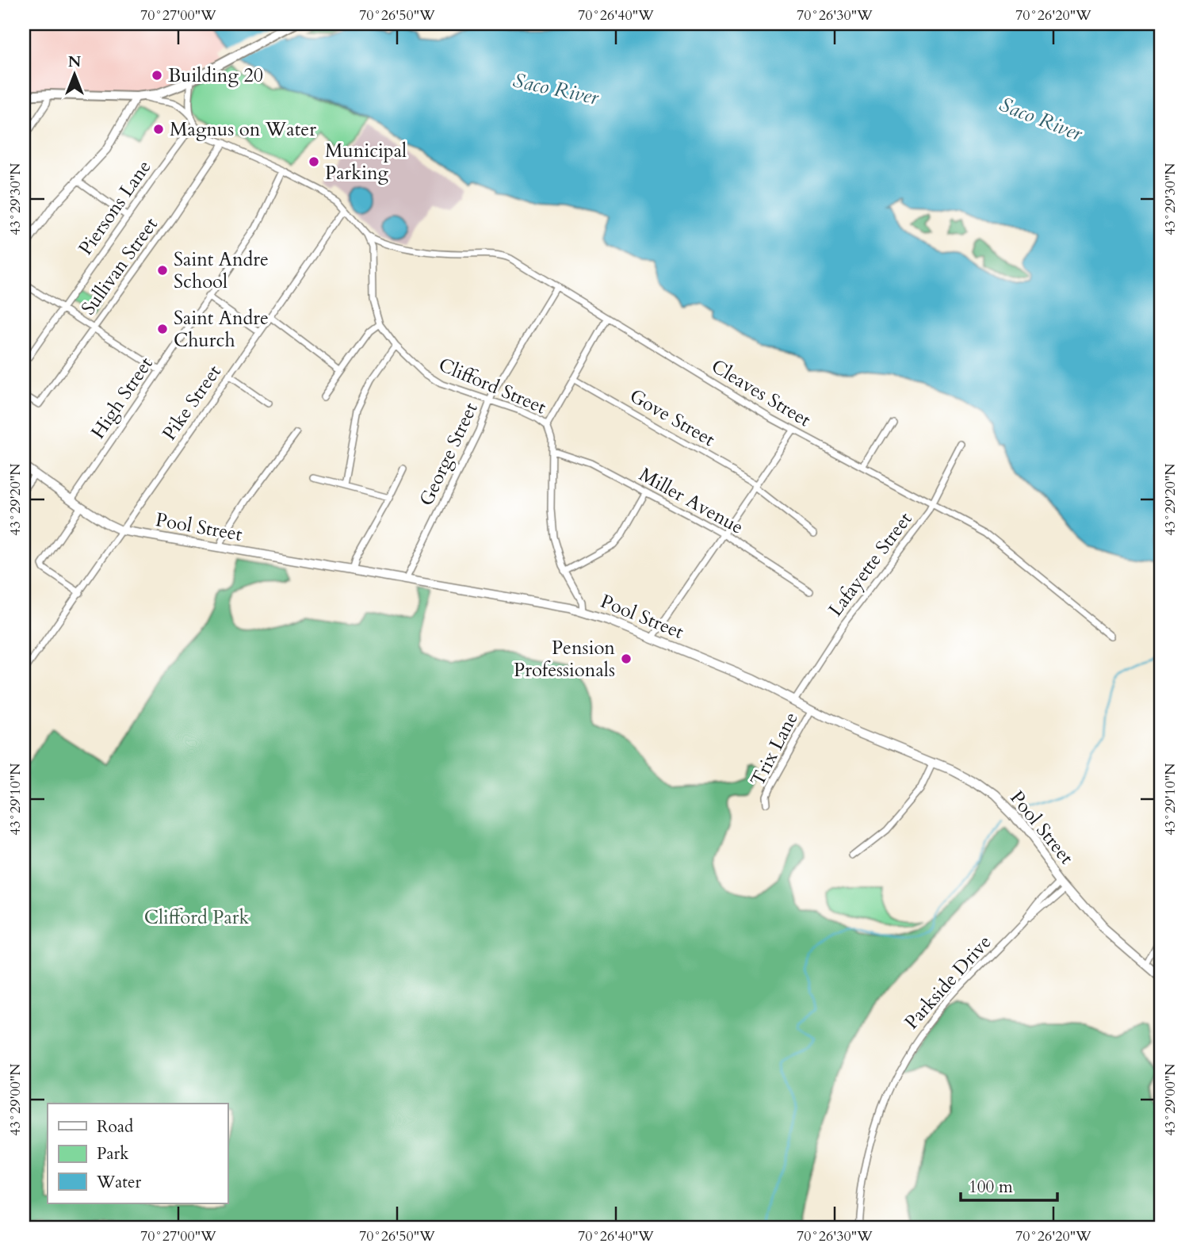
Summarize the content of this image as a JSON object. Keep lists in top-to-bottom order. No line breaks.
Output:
{"streets":{"main road":["Pool Street"],"street":["Piersons Lane","Sullivan Street","Clifford Street","Cleaves Street","High Street","Pike Street","Gove Street","George Street","Miller Avenue","Lafayette Street","Trix Lane","Parkside Drive"]},"crossings":[["Clifford Street","Cleaves Street"],["Clifford Street","George Street"],["Clifford Street","Miller Avenue"],["Clifford Street","Pool Street"],["Cleaves Street","George Street"],["Cleaves Street","Lafayette Street"],["High Street","Pool Street"],["Pike Street","Pool Street"],["George Street","Pool Street"],["Pool Street","Lafayette Street"],["Pool Street","Trix Lane"],["Pool Street","Parkside Drive"]],"water":["Saco River"],"parks":["Clifford Park"],"places":["Building 20","Magnus on Water","Municipal Parking","Saint Andre School","Saint Andre Church","Pension Professionals"],"legend":["Road","Park","Water"],"scale_bar":"100 m","north":"top","coordinates":["70°27'00\"W","70°26'50\"W","70°26'40\"W","70°26'30\"W","70°26'20\"W","43°29'30\"N","43°29'20\"N","43°29'10\"N","43°29'00\"N"]}
